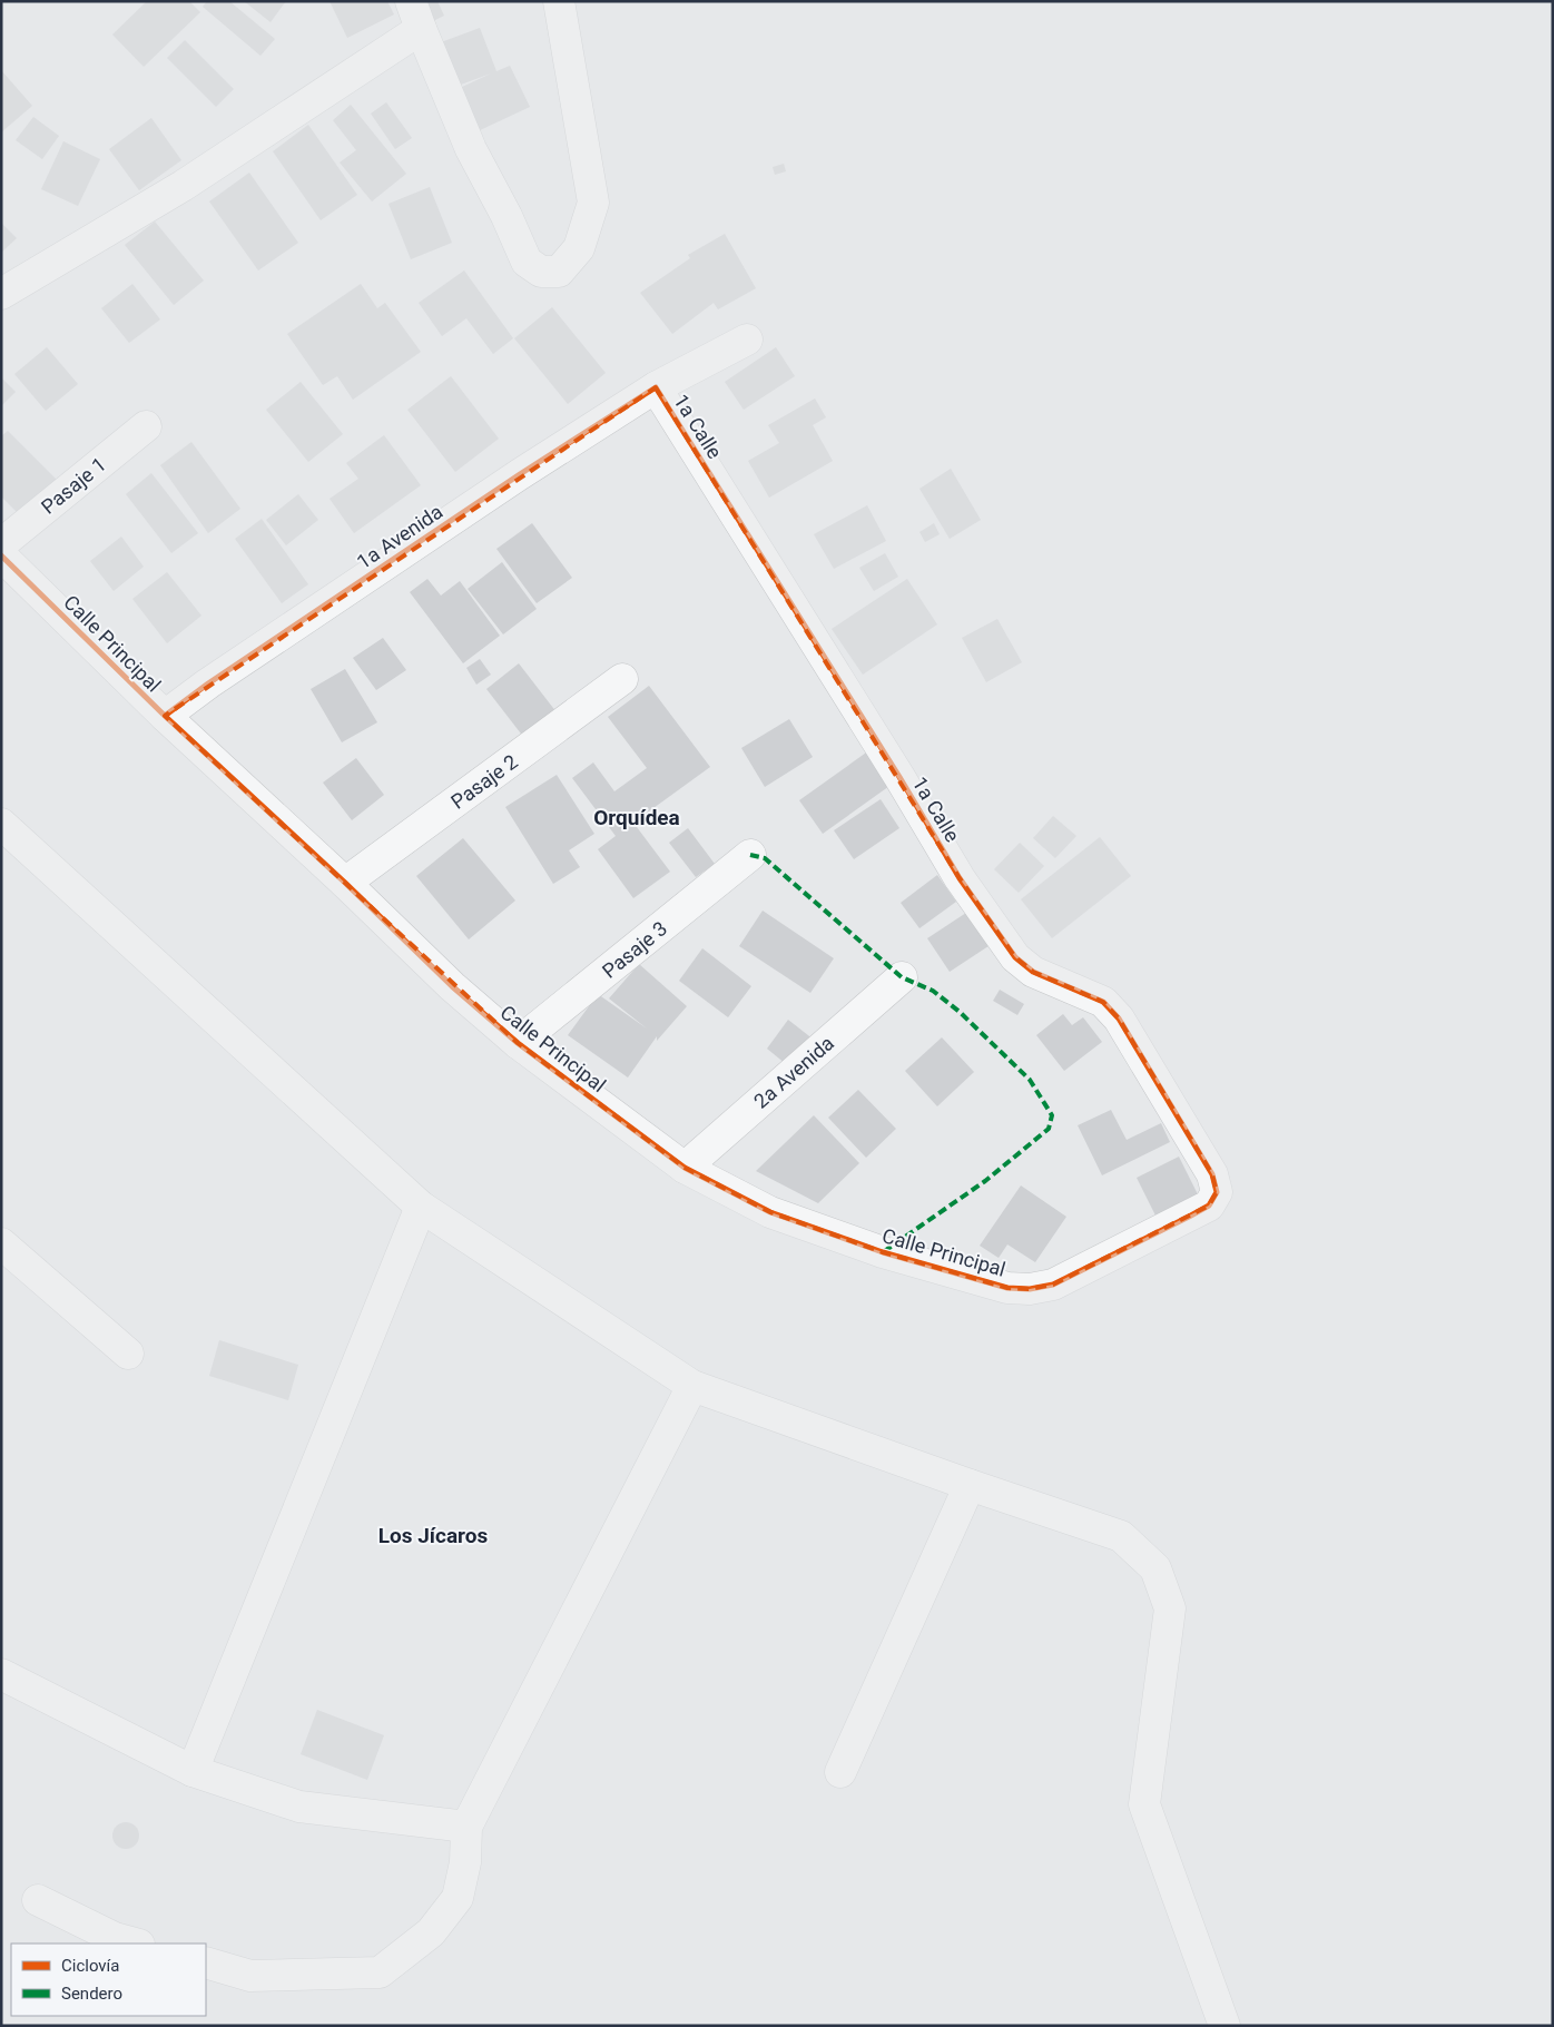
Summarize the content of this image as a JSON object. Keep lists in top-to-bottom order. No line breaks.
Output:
{"streets":{"street":["1a Calle","Pasaje 1","1a Avenida","Calle Principal","Pasaje 2","Pasaje 3","2a Avenida"]},"crossings":[["1a Calle","1a Avenida"],["1a Calle","Calle Principal"],["1a Avenida","Calle Principal"],["Calle Principal","Pasaje 2"],["Calle Principal","Pasaje 3"],["Calle Principal","2a Avenida"]],"districts":["Orquídea","Los Jícaros"],"legend":["Ciclovía","Sendero"]}
